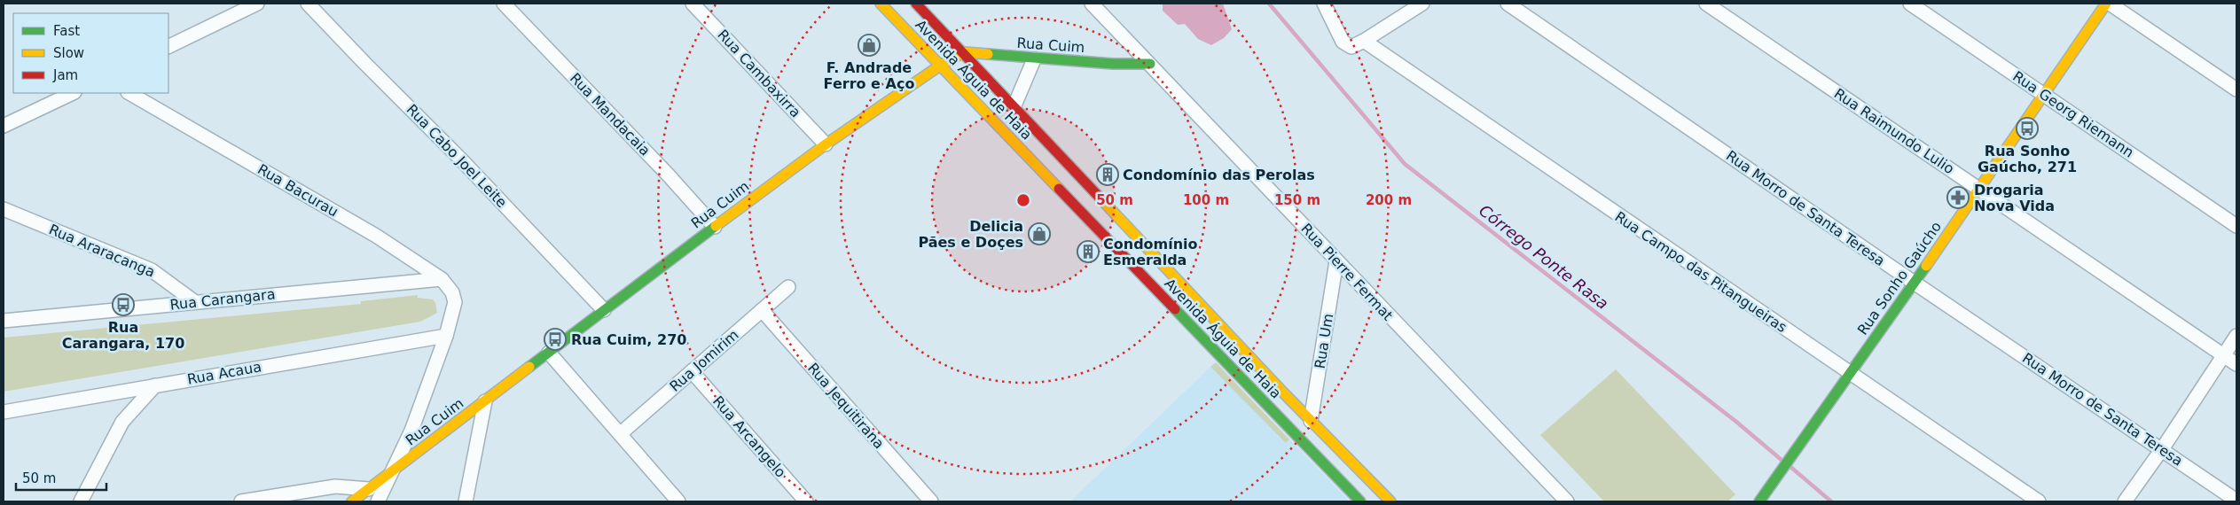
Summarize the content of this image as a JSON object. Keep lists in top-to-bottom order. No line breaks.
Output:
{"streets":{"street":["Rua Cuim","Rua Cambaxirra","Avenida Águia de Haia","Rua Mandacaia","Rua Georg Riemann","Rua Raimundo Lulio","Rua Cabo Joel Leite","Rua Bacurau","Rua Morro de Santa Teresa","Rua Araracanga","Rua Pierre Fermat","Rua Campo das Pitangueiras","Rua Sonho Gaúcho","Rua Carangara","Rua Um","Rua Jomirim","Rua Acaua","Rua Jequitirana","Rua Arcangelo"]},"crossings":[["Rua Cuim","Rua Cambaxirra"],["Rua Cuim","Avenida Águia de Haia"],["Rua Cuim","Rua Mandacaia"],["Rua Cuim","Rua Cabo Joel Leite"],["Rua Cuim","Rua Pierre Fermat"],["Avenida Águia de Haia","Rua Um"],["Rua Georg Riemann","Rua Sonho Gaúcho"],["Rua Raimundo Lulio","Rua Sonho Gaúcho"],["Rua Bacurau","Rua Carangara"],["Rua Bacurau","Rua Acaua"],["Rua Morro de Santa Teresa","Rua Sonho Gaúcho"],["Rua Araracanga","Rua Carangara"],["Rua Pierre Fermat","Rua Um"],["Rua Campo das Pitangueiras","Rua Sonho Gaúcho"],["Rua Jomirim","Rua Jequitirana"],["Rua Jomirim","Rua Arcangelo"]],"water":["Córrego Ponte Rasa"],"places":{"shop":["F. Andrade Ferro e Aço","Delicia Pães e Doçes"],"bus stop":["Rua Sonho Gaúcho, 271","Rua Carangara, 170","Rua Cuim, 270"],"building":["Condomínio das Perolas","Condomínio Esmeralda"],"pharmacy":["Drogaria Nova Vida"]},"legend":["Fast","Slow","Jam"],"scale_bar":"50 m","rings":["50 m","100 m","150 m","200 m"]}
